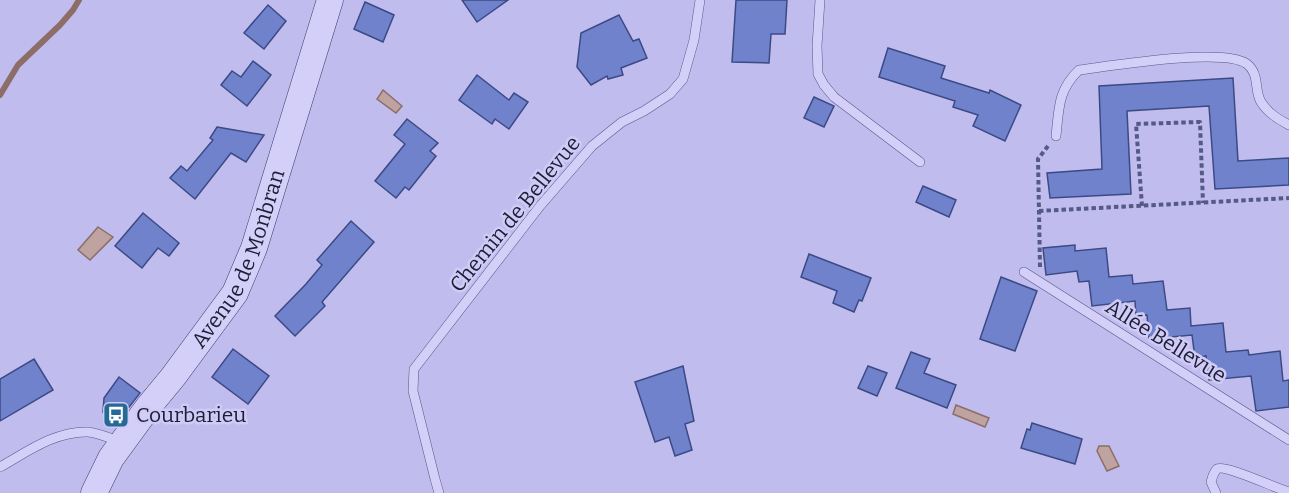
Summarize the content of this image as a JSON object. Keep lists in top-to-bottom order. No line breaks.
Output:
{"streets":{"street":["Avenue de Monbran"],"lane":["Chemin de Bellevue","Allée Bellevue"]},"places":{"bus stop":["Courbarieu"]}}
